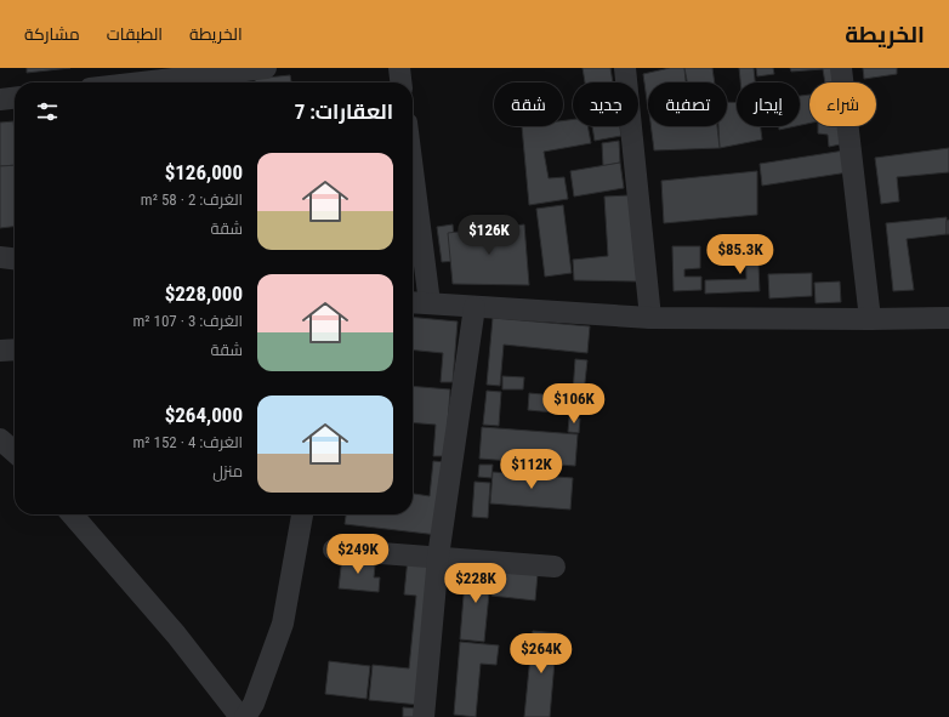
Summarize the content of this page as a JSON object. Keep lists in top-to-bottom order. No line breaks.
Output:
{"page":{"header":"الخريطة","nav":["الخريطة","الطبقات","مشاركة"],"chip":["شراء","إيجار","تصفية","جديد","شقة"],"heading":"العقارات: 7","list":[{"name":"$126,000","note":"الغرف: 2 · 58 m² · شقة"},{"name":"$228,000","note":"الغرف: 3 · 107 m² · شقة"},{"name":"$264,000","note":"الغرف: 4 · 152 m² · منزل"}],"price":["$126K","$85.3K","$106K","$112K","$249K","$228K","$264K"]}}
